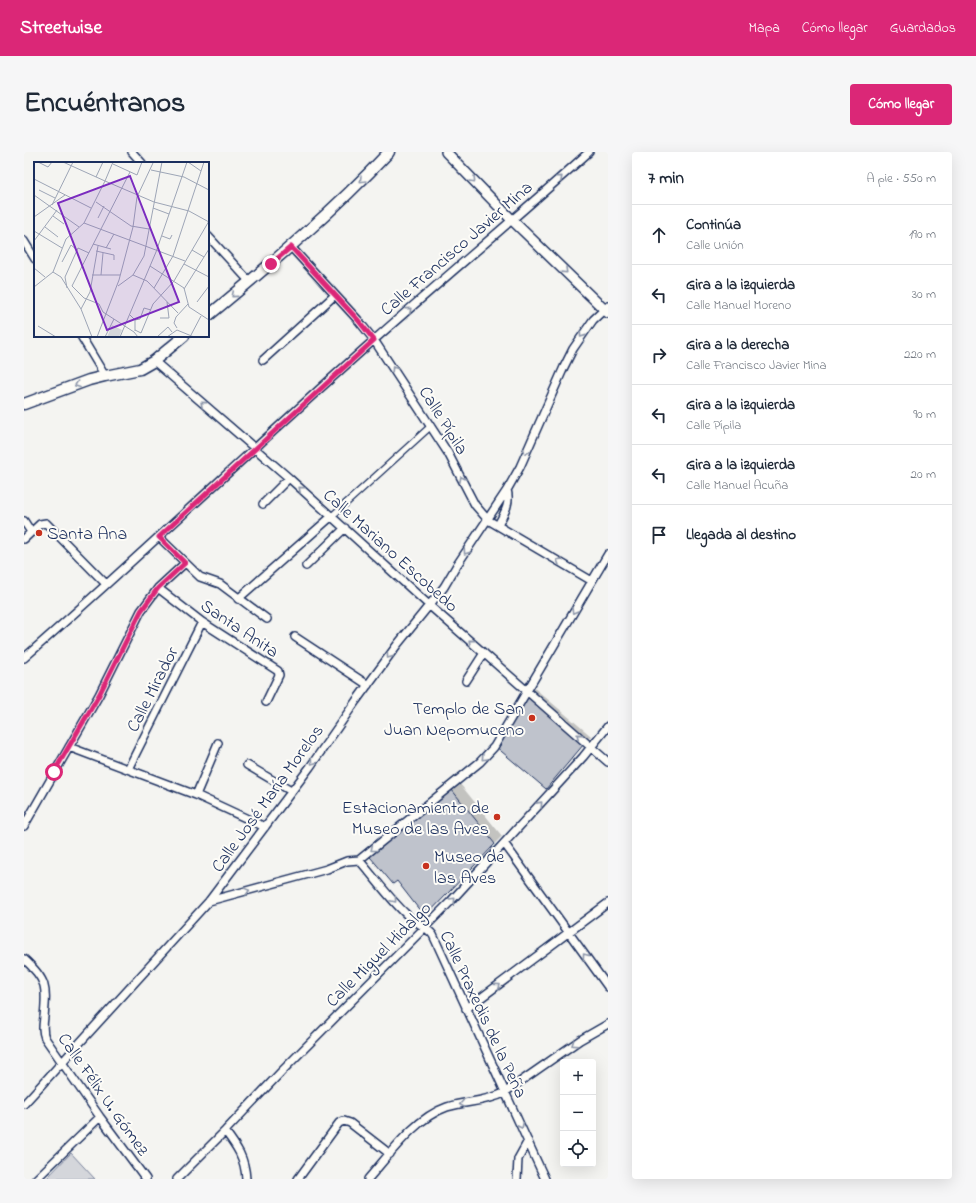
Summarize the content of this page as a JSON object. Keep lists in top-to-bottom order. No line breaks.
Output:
{"streets":{"street":["Calle Francisco Javier Mina","Calle Pípila","Calle Mariano Escobedo","Santa Anita","Calle Mirador","Calle José María Morelos","Calle Miguel Hidalgo","Calle Praxedis de la Peña","Calle Félix U. Gómez"]},"crossings":[["Calle Francisco Javier Mina","Calle Pípila"],["Calle Francisco Javier Mina","Calle Mariano Escobedo"],["Calle Pípila","Calle José María Morelos"],["Calle Mariano Escobedo","Calle José María Morelos"],["Calle Mariano Escobedo","Calle Miguel Hidalgo"],["Santa Anita","Calle Mirador"],["Calle José María Morelos","Calle Félix U. Gómez"],["Calle Miguel Hidalgo","Calle Praxedis de la Peña"]],"one_way":["Calle Francisco Javier Mina","Calle Pípila","Calle Mariano Escobedo","Calle José María Morelos","Calle Miguel Hidalgo","Calle Praxedis de la Peña"],"places":["Santa Ana","Templo de San Juan Nepomuceno","Estacionamiento de Museo de las Aves","Museo de las Aves"],"page":{"header":"Streetwise","nav":["Mapa","Cómo llegar","Guardados"],"title":"Encuéntranos","buttons":"Cómo llegar","heading":["7 min","A pie · 550 m"],"list":[["Continúa","Calle Unión","190 m"],["Gira a la izquierda","Calle Manuel Moreno","30 m"],["Gira a la derecha","Calle Francisco Javier Mina","220 m"],["Gira a la izquierda","Calle Pípila","90 m"],["Gira a la izquierda","Calle Manuel Acuña","20 m"],"Llegada al destino"],"map_buttons":["+","−"]}}
